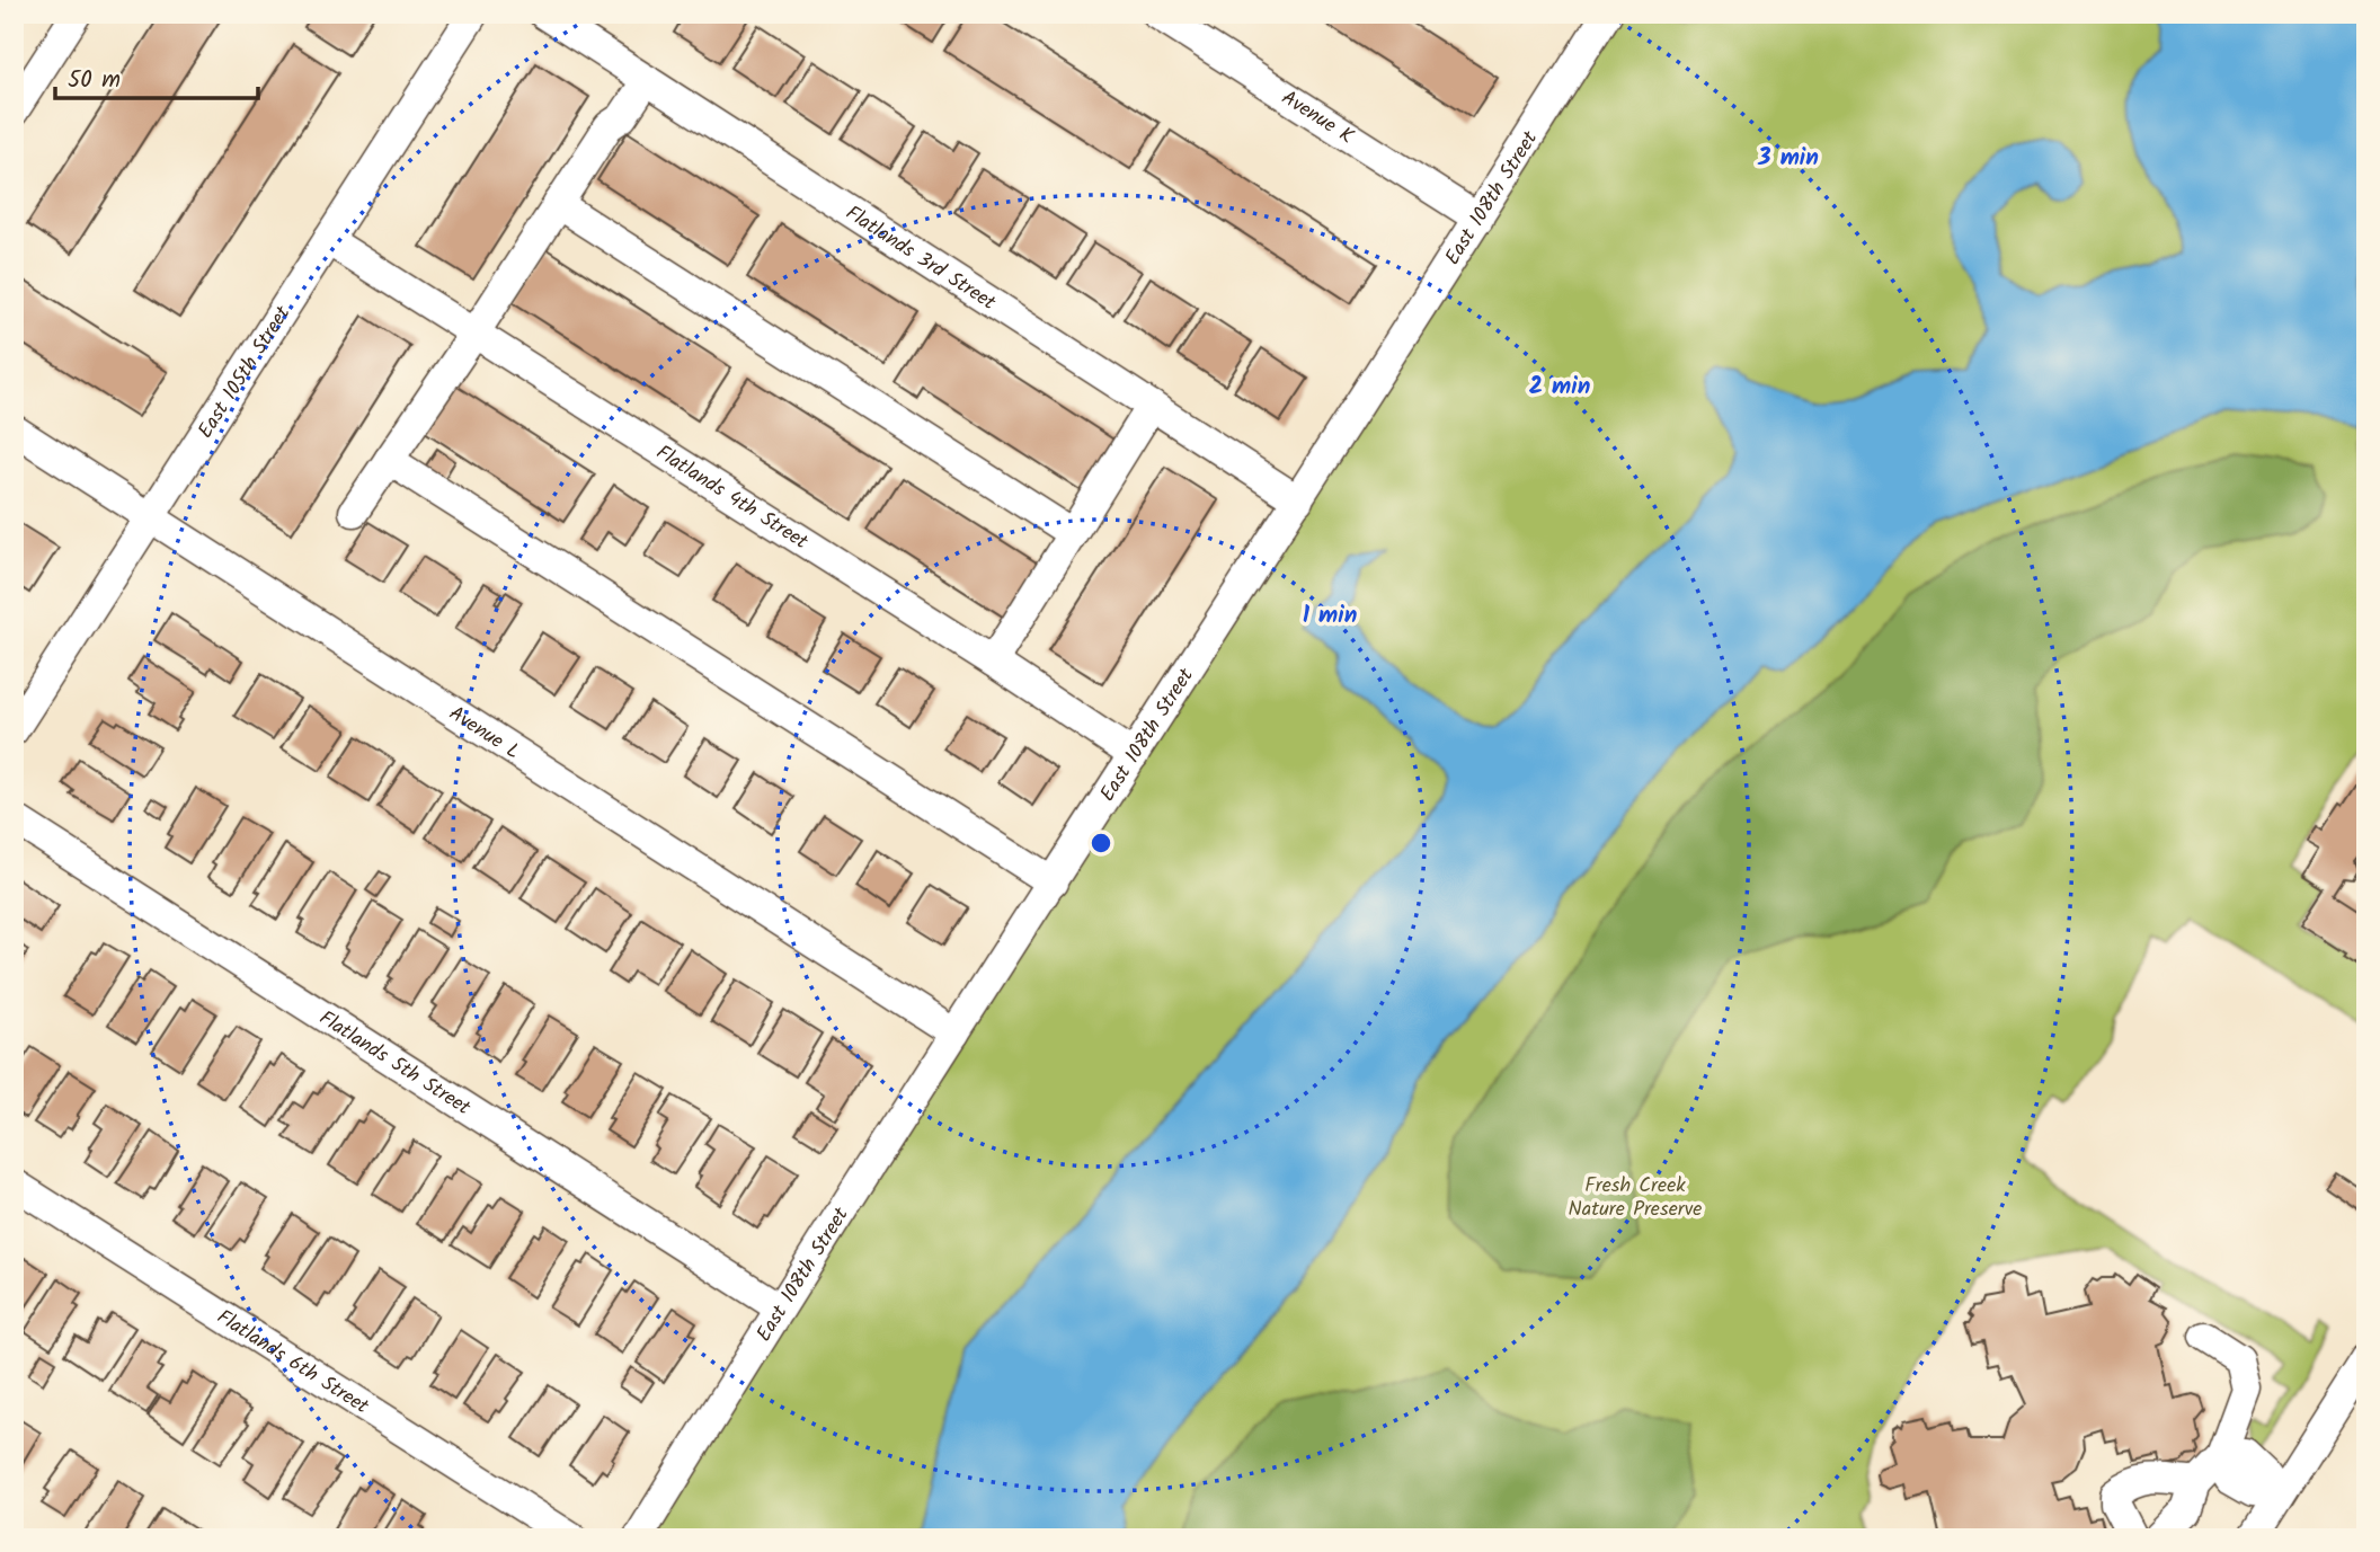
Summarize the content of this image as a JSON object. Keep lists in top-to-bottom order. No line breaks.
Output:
{"streets":{"street":["Avenue K","East 108th Street","Flatlands 3rd Street","East 105th Street","Flatlands 4th Street","Avenue L","Flatlands 5th Street","Flatlands 6th Street"]},"crossings":[["Avenue K","East 108th Street"],["East 108th Street","Flatlands 3rd Street"],["East 108th Street","Flatlands 4th Street"],["East 108th Street","Avenue L"],["East 108th Street","Flatlands 5th Street"],["East 105th Street","Flatlands 4th Street"],["East 105th Street","Avenue L"]],"parks":["Fresh Creek Nature Preserve"],"scale_bar":"50 m","rings":["3 min","2 min","1 min"]}
